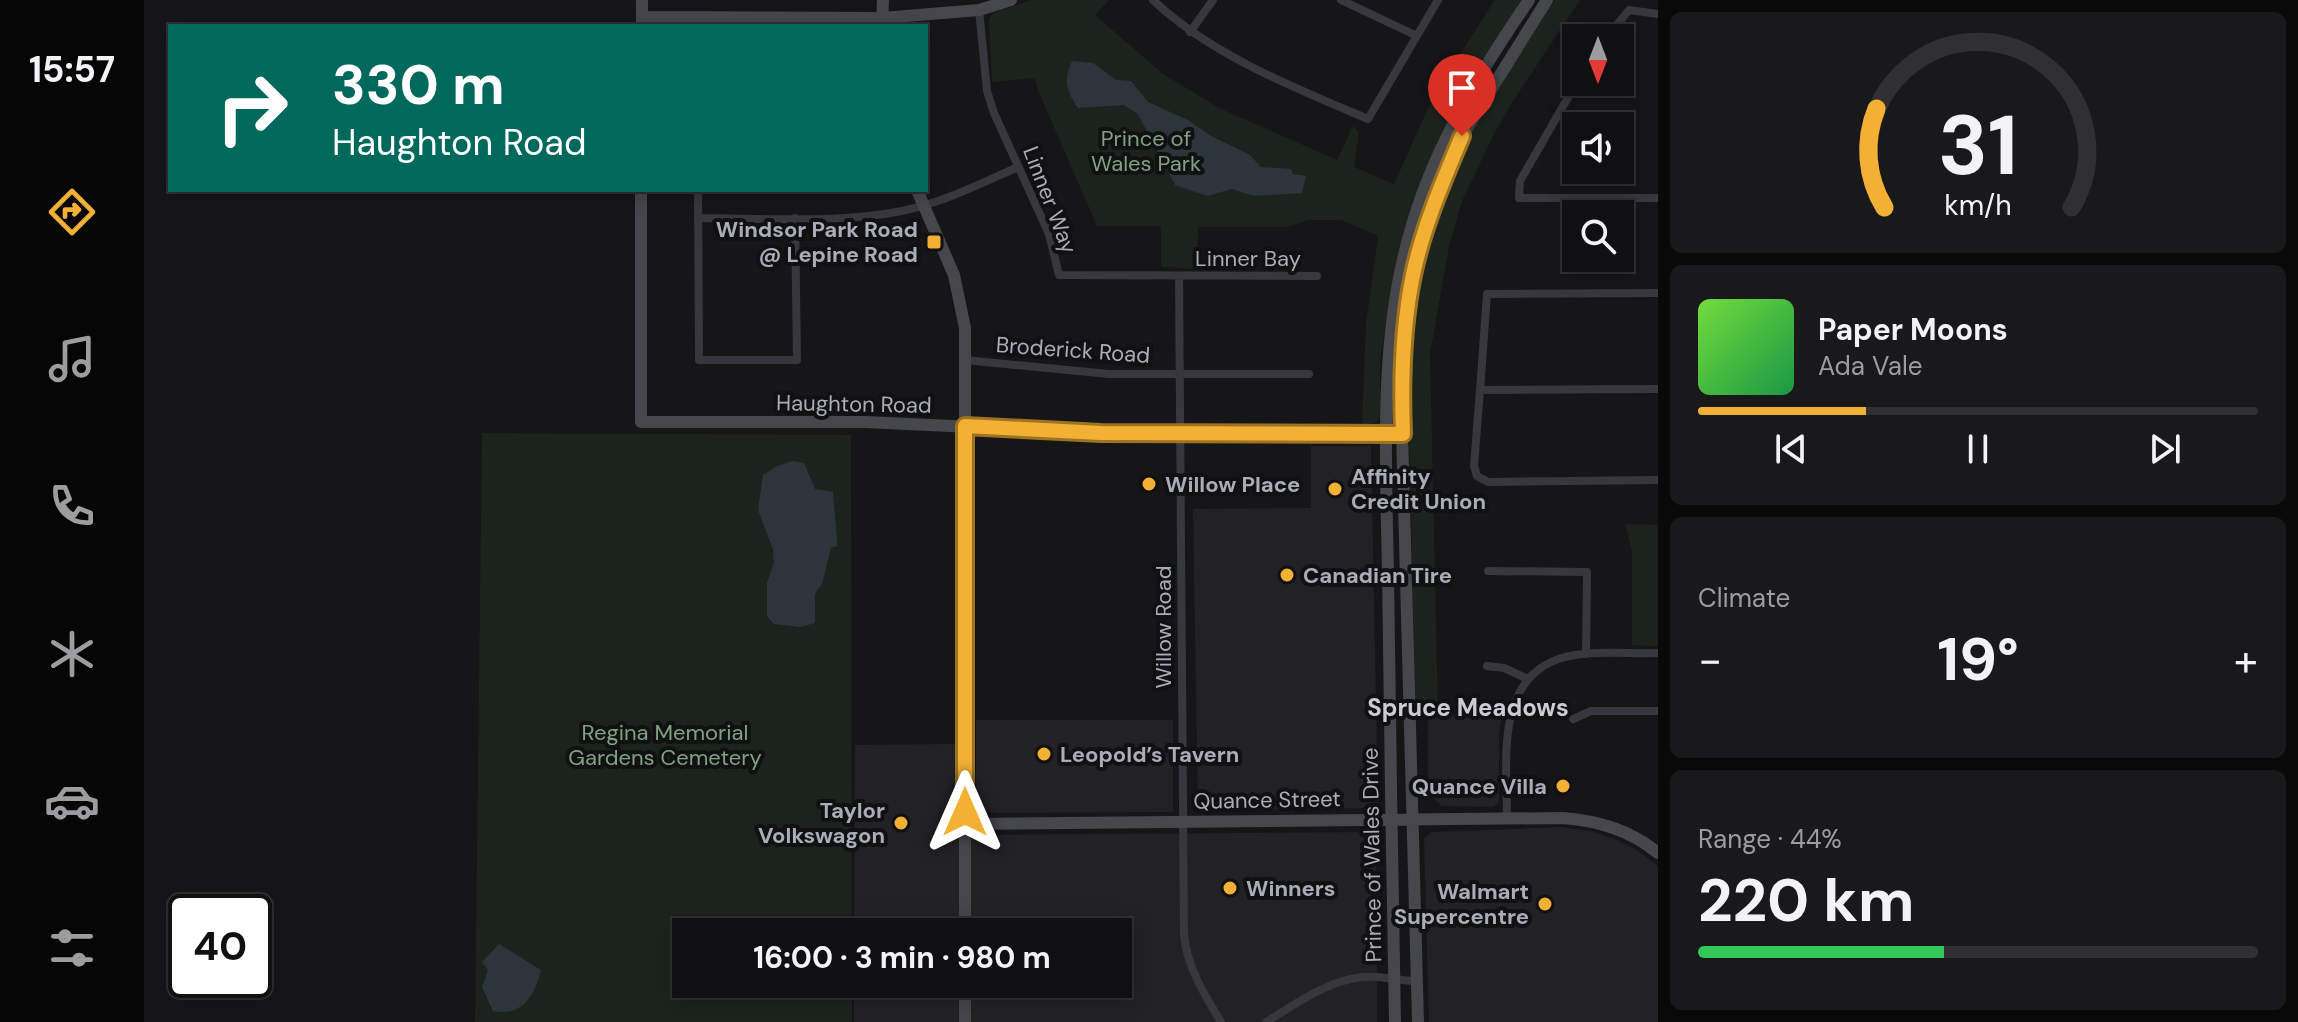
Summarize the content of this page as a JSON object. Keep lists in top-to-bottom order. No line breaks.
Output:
{"streets":{"street":["Linner Way","Linner Bay","Broderick Road","Haughton Road","Willow Road","Quance Street","Prince of Wales Drive"]},"crossings":[["Linner Way","Linner Bay"],["Haughton Road","Willow Road"],["Haughton Road","Prince of Wales Drive"],["Willow Road","Quance Street"],["Quance Street","Prince of Wales Drive"]],"districts":["Spruce Meadows"],"parks":["Prince of Wales Park","Regina Memorial Gardens Cemetery"],"places":{"transit":["Windsor Park Road @ Lepine Road"],"other":["Willow Place","Affinity Credit Union","Canadian Tire","Leopold’s Tavern","Quance Villa","Taylor Volkswagon","Winners","Walmart Supercentre"]},"north":"bottom","page":{"tabs":"15:57","turn":["330 m","Haughton Road"],"song":["Paper Moons","Ada Vale"],"tile":["Climate",["Range · 44%","220 km"]],"heat":["−","19°","+"],"limit":"40","trip":"16:00 · 3 min · 980 m","gauge":["31","km/h"]}}
